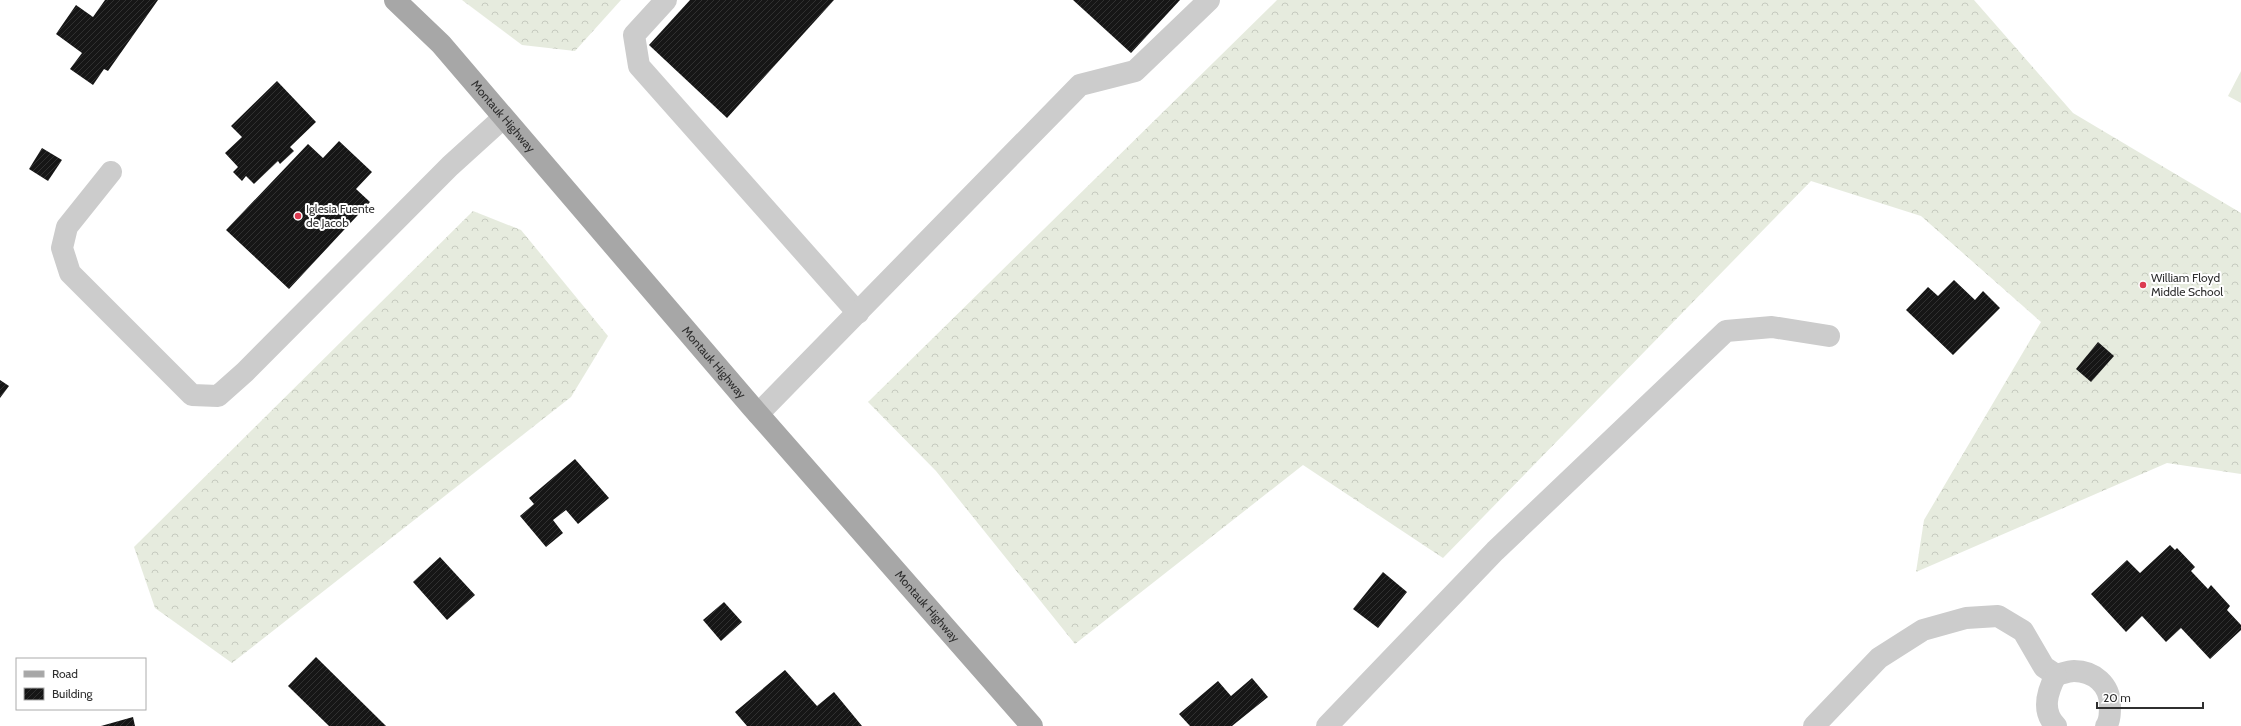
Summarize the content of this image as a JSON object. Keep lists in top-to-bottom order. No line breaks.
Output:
{"streets":{"main road":["Montauk Highway"]},"places":["Iglesia Fuente de Jacob","William Floyd Middle School"],"legend":["Road","Building"],"scale_bar":"20 m"}
